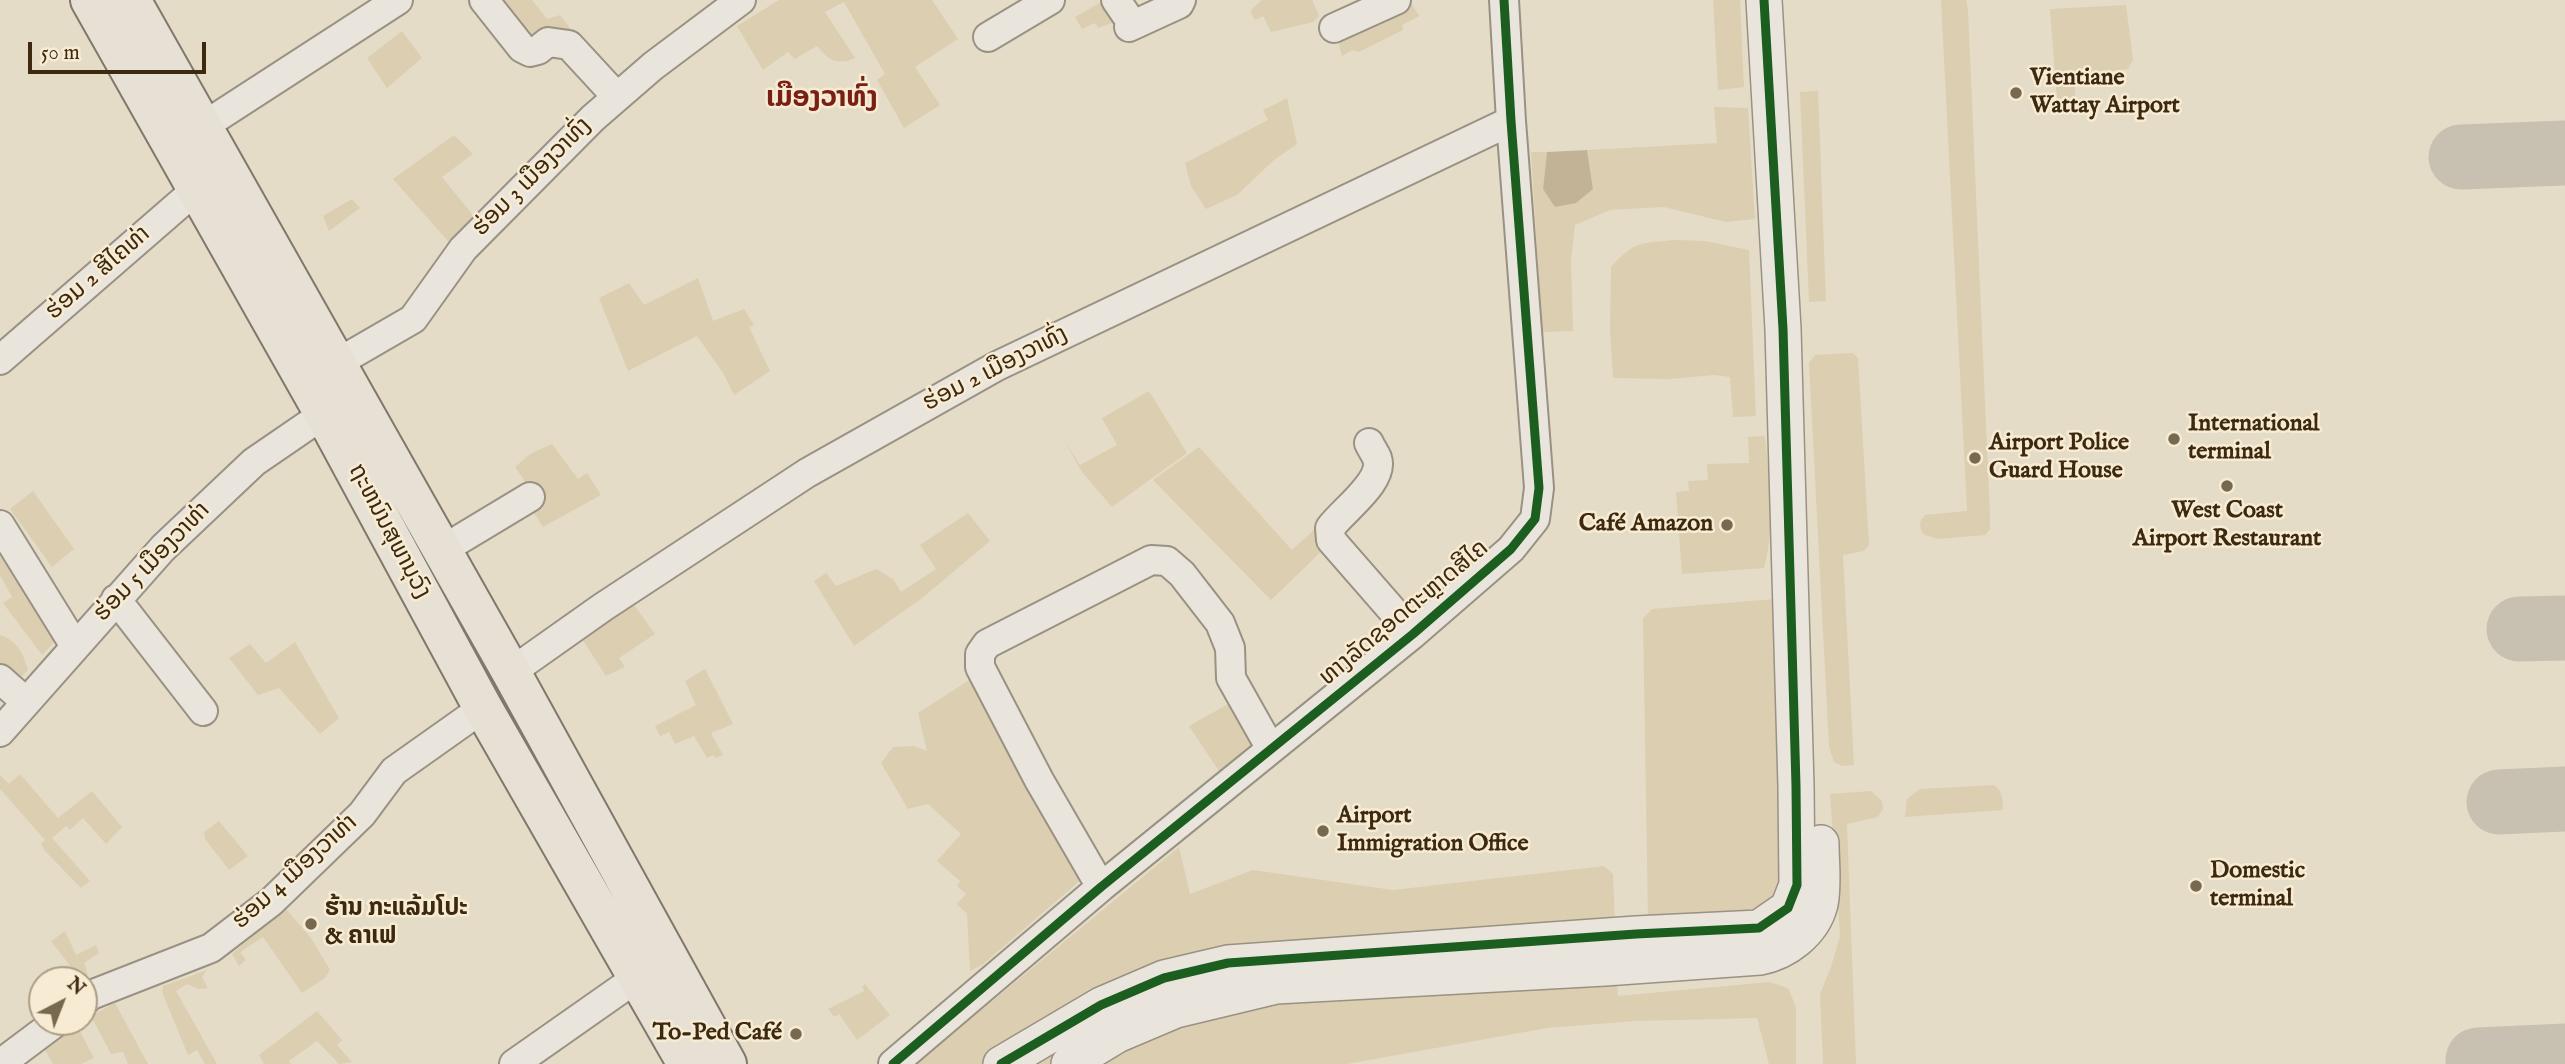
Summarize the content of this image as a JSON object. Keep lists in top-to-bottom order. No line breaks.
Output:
{"streets":{"highway":["ຖະຫນົນສຸພານຸວົງ"],"street":["ຮ່ອມ 3 ເມືອງວາທົ່ງ","ຮ່ອມ 2 ສີໄຄທ່າ","ຮ່ອມ 2 ເມືອງວາທົ່ງ","ຮ່ອມ 5 ເມືອງວາທ່າ","ທາງລັດຊອດຕະຫຼາດສີໄຄ","ຮ່ອມ 4 ເມືອງວາທ່າ"]},"crossings":[["ຮ່ອມ 3 ເມືອງວາທົ່ງ","ຖະຫນົນສຸພານຸວົງ"],["ຮ່ອມ 2 ສີໄຄທ່າ","ຖະຫນົນສຸພານຸວົງ"],["ຮ່ອມ 2 ເມືອງວາທົ່ງ","ຖະຫນົນສຸພານຸວົງ"],["ຮ່ອມ 2 ເມືອງວາທົ່ງ","ທາງລັດຊອດຕະຫຼາດສີໄຄ"],["ຖະຫນົນສຸພານຸວົງ","ຮ່ອມ 5 ເມືອງວາທ່າ"],["ຖະຫນົນສຸພານຸວົງ","ຮ່ອມ 4 ເມືອງວາທ່າ"]],"districts":["ເມືອງວາທົ່ງ"],"places":["Vientiane Wattay Airport","International terminal","Airport Police Guard House","West Coast Airport Restaurant","Café Amazon","Airport Immigration Office","Domestic terminal","ຮ້ານ ກະແລ້ມໂປະ & ຄາເຟ","To-Ped Café"],"scale_bar":"50 m","north":"top right"}
